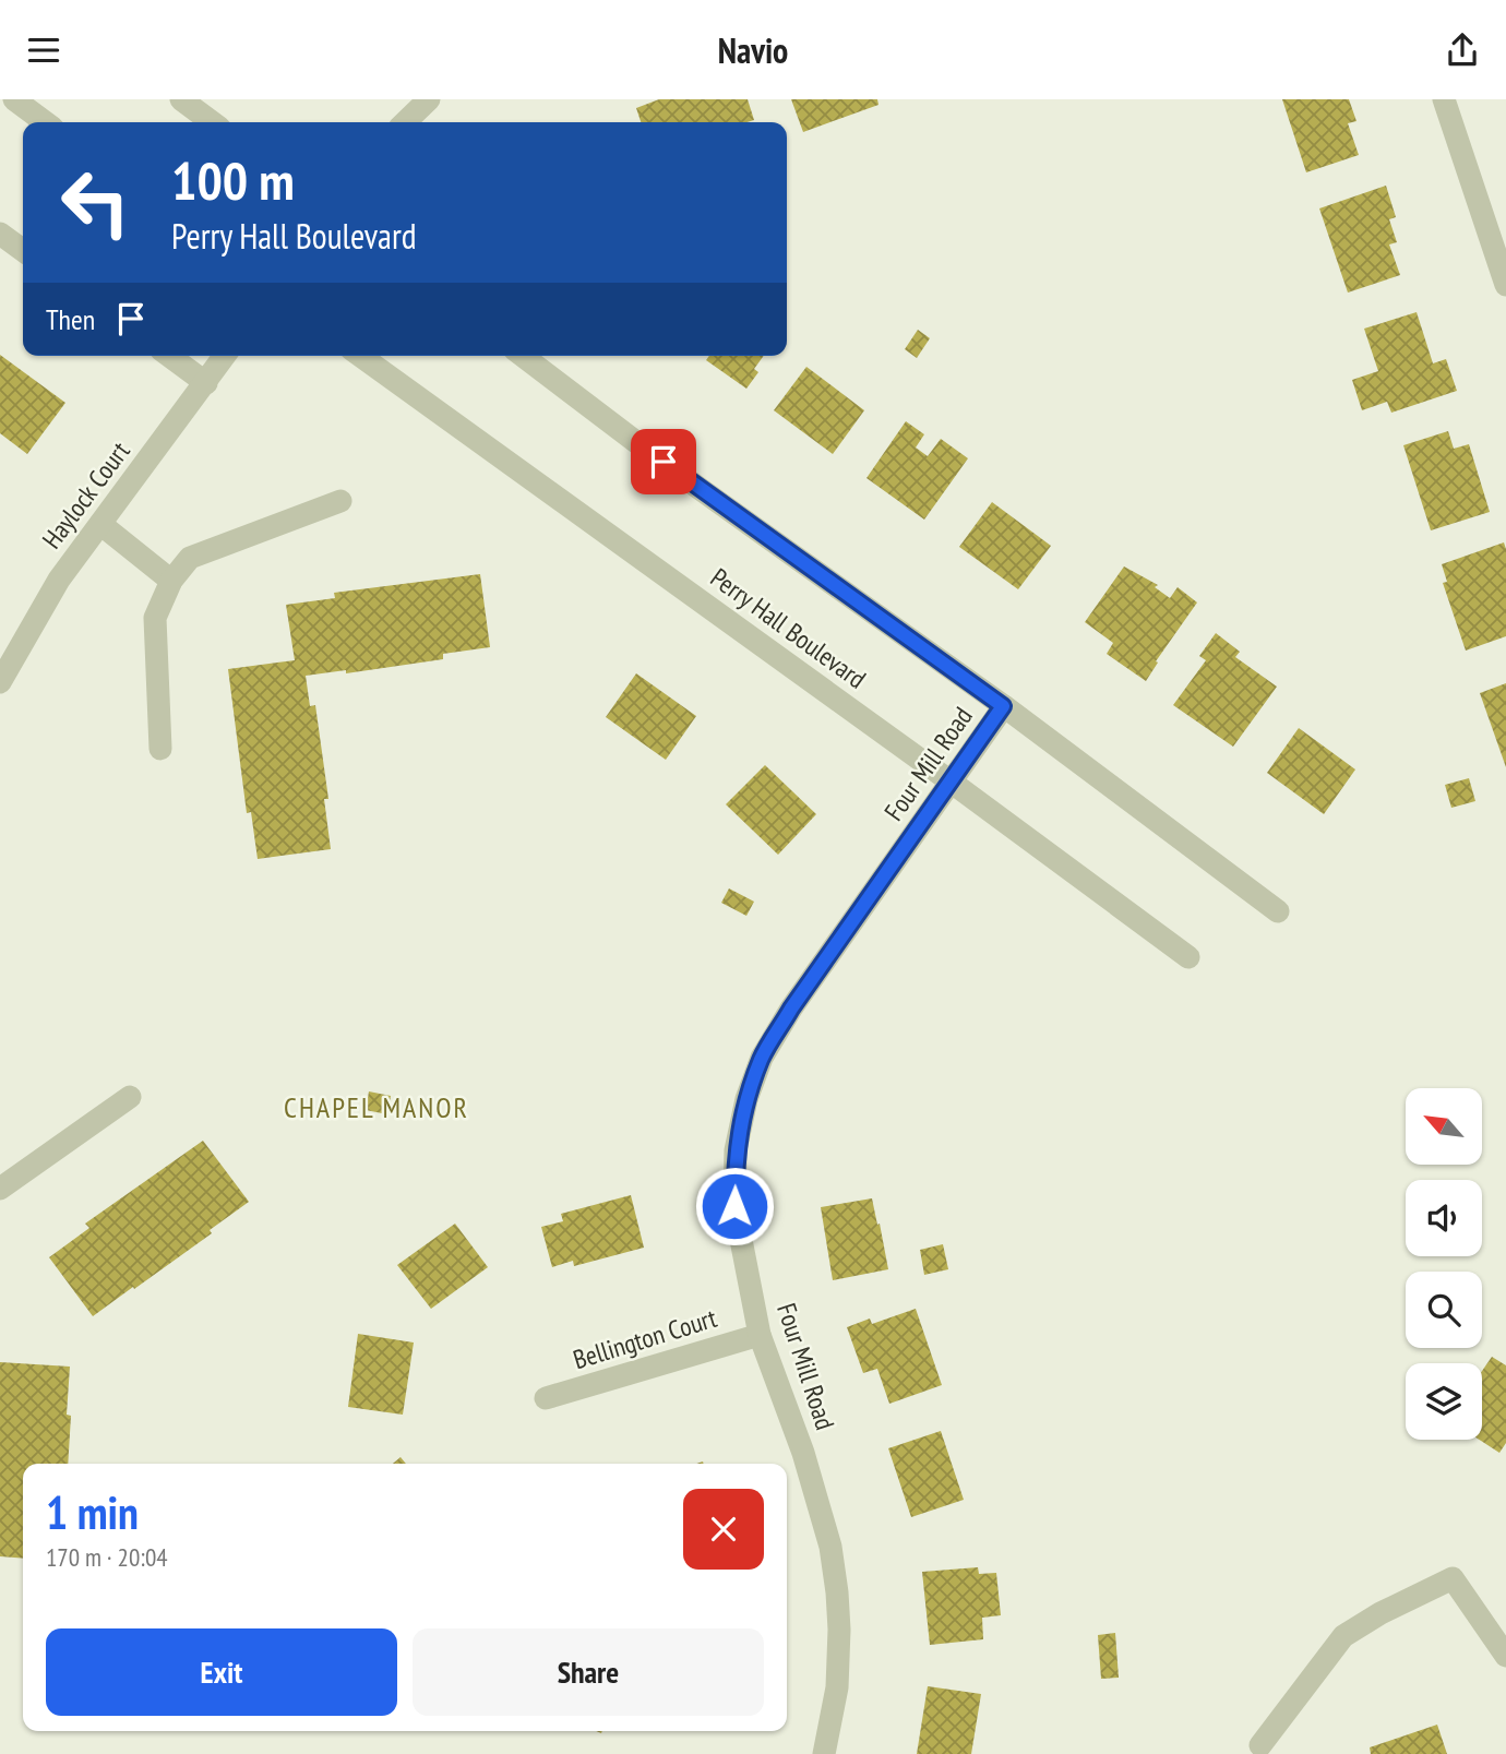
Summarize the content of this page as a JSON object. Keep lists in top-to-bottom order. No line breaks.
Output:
{"streets":{"street":["Haylock Court","Perry Hall Boulevard","Four Mill Road","Bellington Court"]},"crossings":[["Perry Hall Boulevard","Four Mill Road"],["Four Mill Road","Bellington Court"]],"districts":["CHAPEL MANOR"],"north":"top left","page":{"header":"Navio","turn":["100 m","Perry Hall Boulevard"],"then":"Then","heading":["1 min","170 m · 20:04"],"buttons":["Exit","Share"]}}
